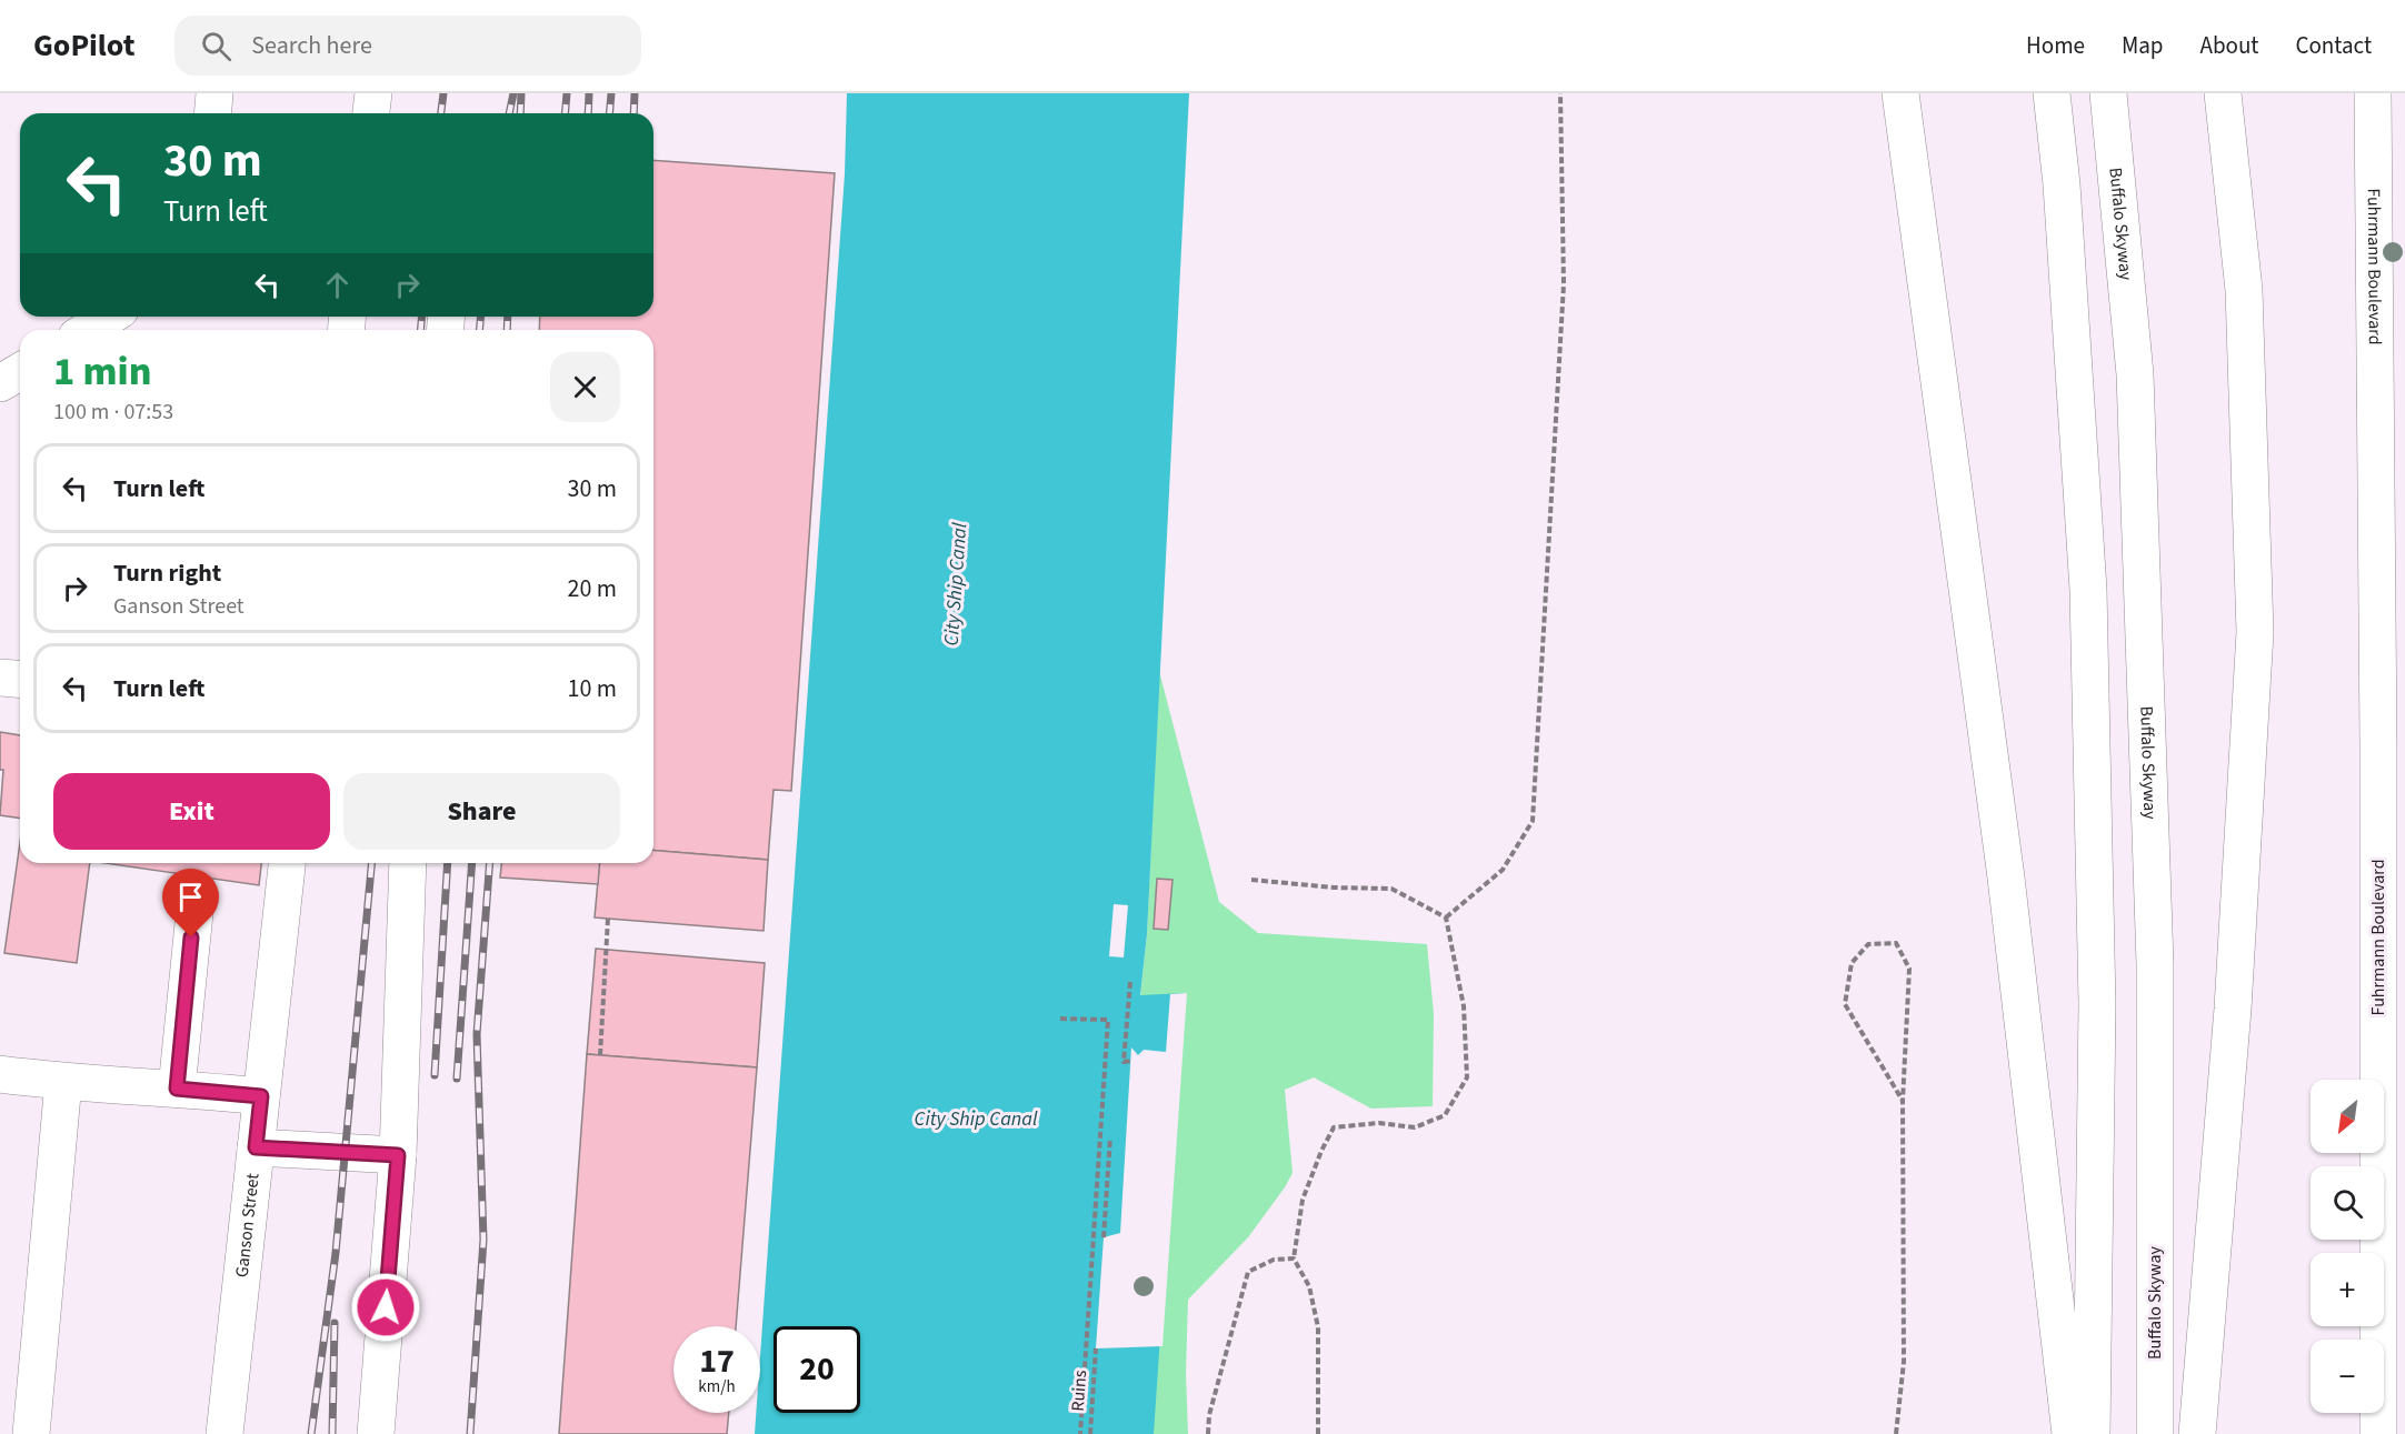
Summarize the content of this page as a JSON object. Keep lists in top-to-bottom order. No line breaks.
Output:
{"streets":{"main road":["Buffalo Skyway","Fuhrmann Boulevard","Ganson Street"],"path":["Ruins"]},"water":["City Ship Canal"],"north":"bottom left","page":{"header":"GoPilot","search":"Search here","nav":["Home","Map","About","Contact"],"turn":["30 m","Turn left"],"heading":["1 min","100 m · 07:53"],"list":[{"name":"Turn left","value":"30 m"},{"name":"Turn right","note":"Ganson Street","value":"20 m"},{"name":"Turn left","value":"10 m"}],"buttons":["Exit","Share"],"map_buttons":["+","−"],"speed":"17 km/h","limit":"20"}}
